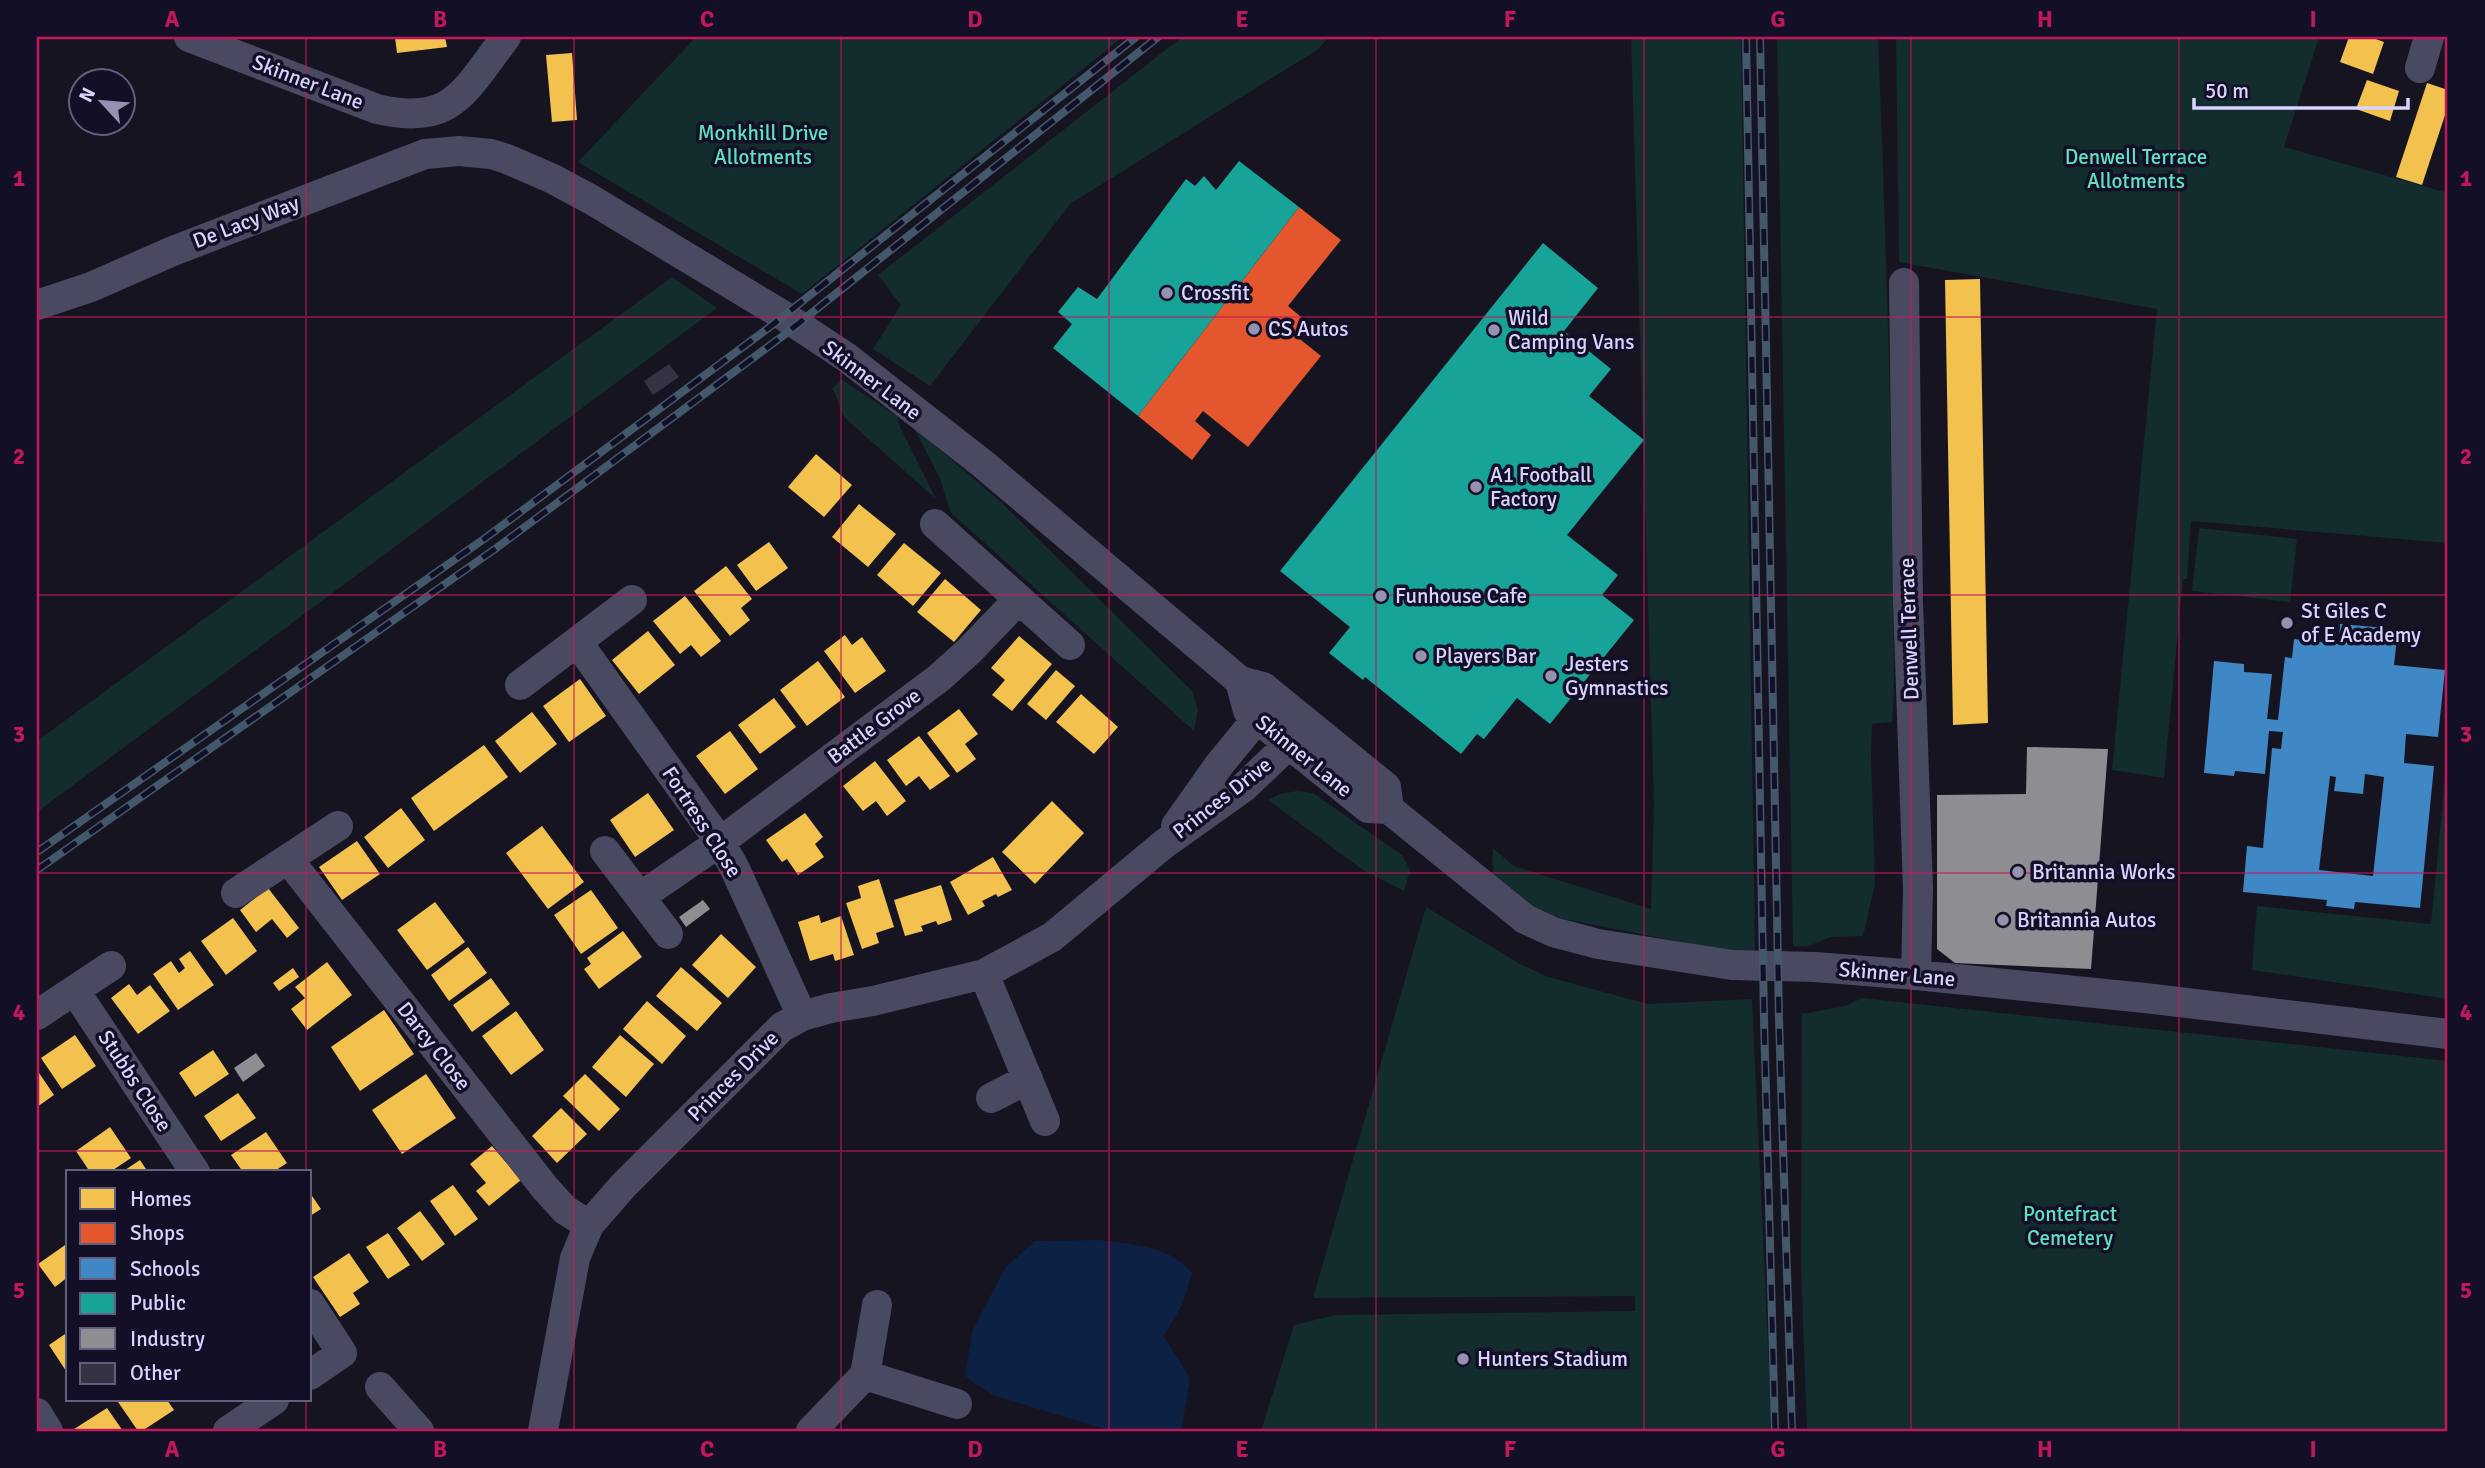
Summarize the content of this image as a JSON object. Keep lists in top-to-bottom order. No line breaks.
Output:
{"streets":{"street":["Skinner Lane","De Lacy Way","Denwell Terrace","Battle Grove","Princes Drive","Fortress Close","Darcy Close","Stubbs Close"]},"crossings":[["Skinner Lane","De Lacy Way"],["Skinner Lane","Denwell Terrace"],["Skinner Lane","Princes Drive"],["Battle Grove","Fortress Close"],["Princes Drive","Fortress Close"],["Princes Drive","Darcy Close"]],"parks":["Monkhill Drive Allotments","Denwell Terrace Allotments","Pontefract Cemetery"],"places":["Crossfit","CS Autos","Wild Camping Vans","A1 Football Factory","Funhouse Cafe","St Giles C of E Academy","Players Bar","Jesters Gymnastics","Britannia Works","Britannia Autos","Hunters Stadium"],"legend":["Homes","Shops","Schools","Public","Industry","Other"],"scale_bar":"50 m","north":"top left","grid":{"columns":["A","B","C","D","E","F","G","H","I"],"rows":["1","2","3","4","5"]}}
